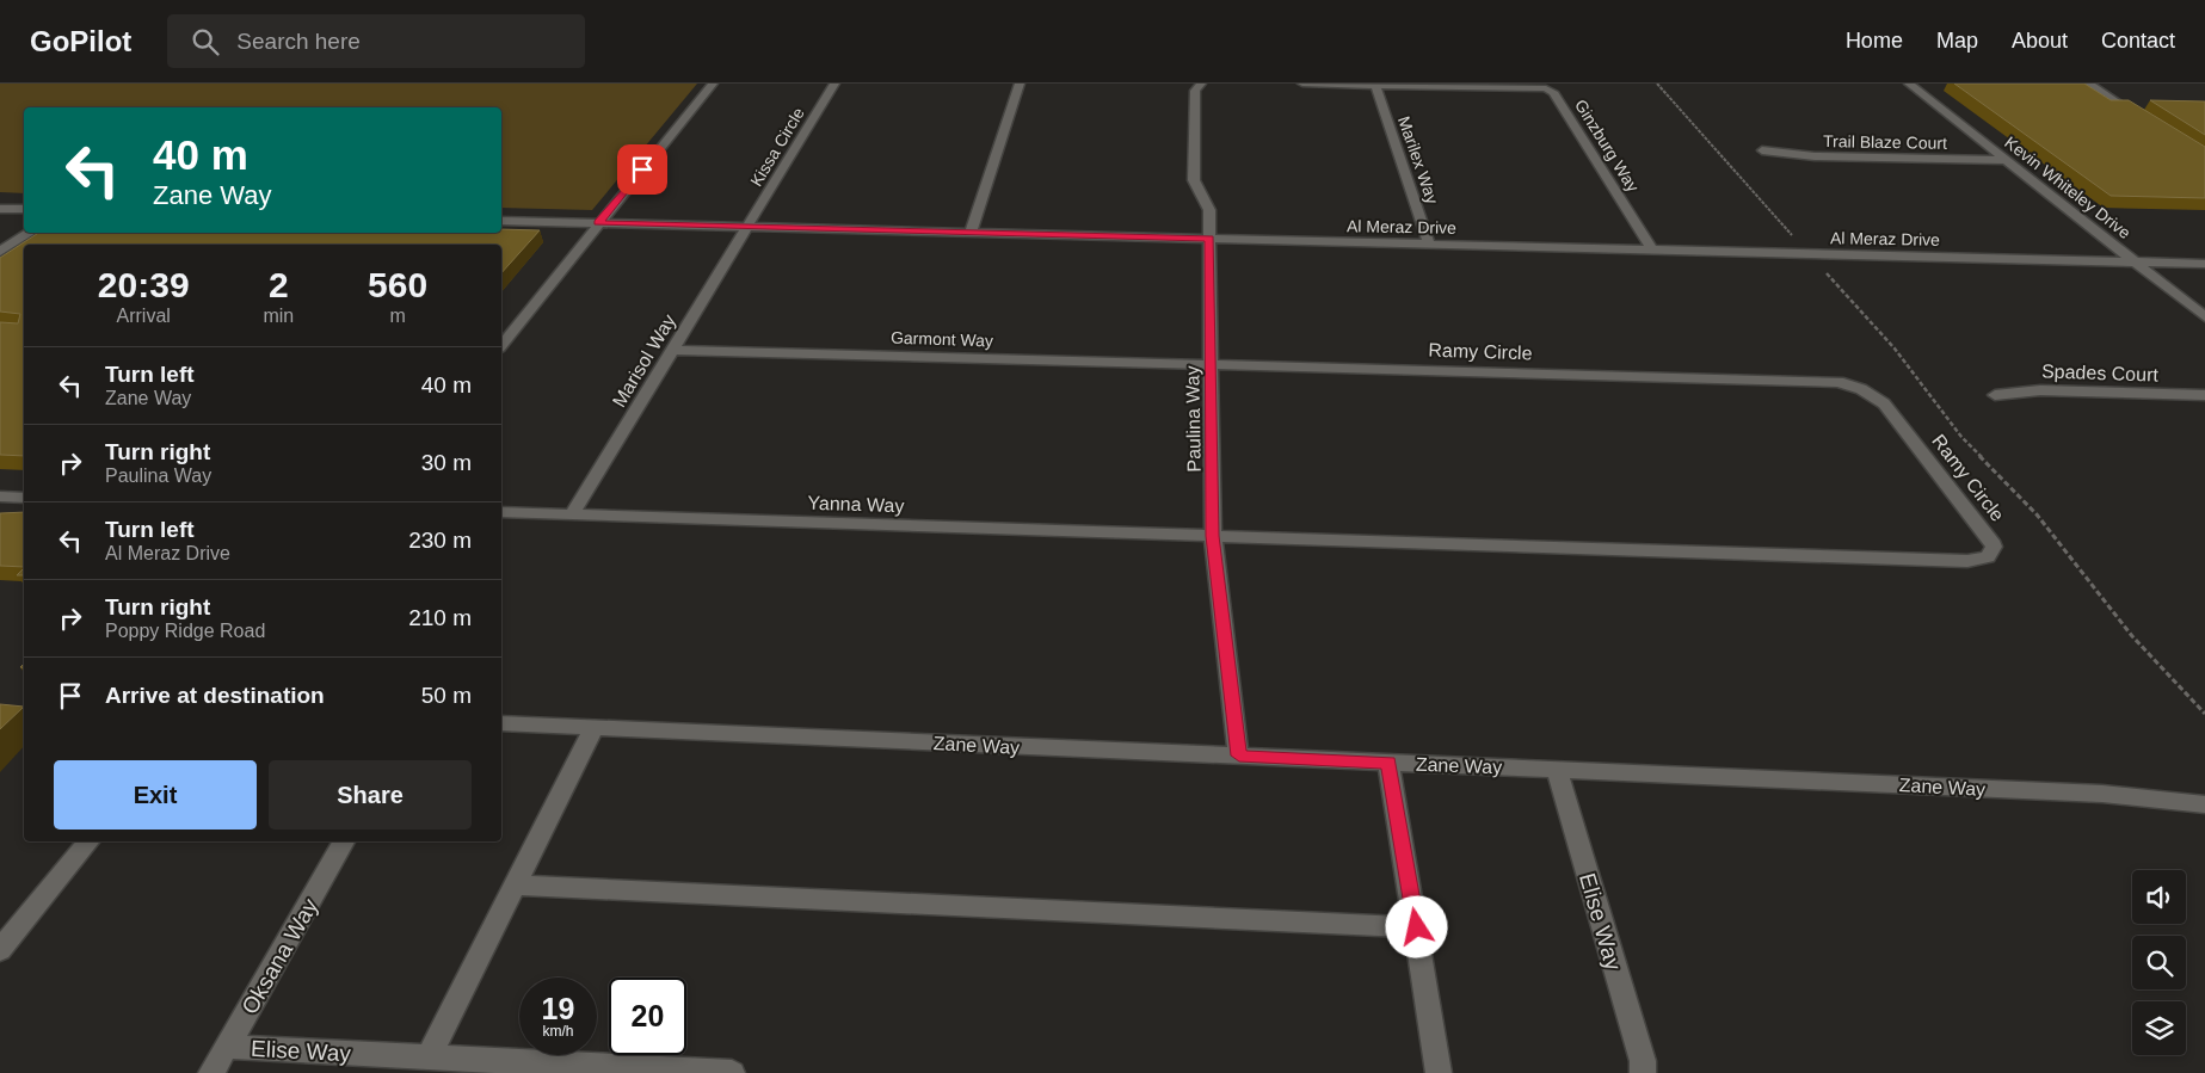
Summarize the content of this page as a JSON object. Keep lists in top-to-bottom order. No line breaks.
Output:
{"streets":{"street":["Trail Blaze Court","Ginzburg Way","Kissa Circle","Marilex Way","Kevin Whiteley Drive","Al Meraz Drive","Garmont Way","Ramy Circle","Marisol Way","Spades Court","Paulina Way","Yanna Way","Zane Way","Elise Way","Oksana Way"]},"crossings":[["Trail Blaze Court","Kevin Whiteley Drive"],["Ginzburg Way","Marilex Way"],["Ginzburg Way","Al Meraz Drive"],["Kissa Circle","Al Meraz Drive"],["Kissa Circle","Marisol Way"],["Marilex Way","Al Meraz Drive"],["Kevin Whiteley Drive","Al Meraz Drive"],["Al Meraz Drive","Marisol Way"],["Al Meraz Drive","Paulina Way"],["Garmont Way","Ramy Circle"],["Garmont Way","Marisol Way"],["Garmont Way","Paulina Way"],["Ramy Circle","Paulina Way"],["Ramy Circle","Yanna Way"],["Marisol Way","Yanna Way"],["Paulina Way","Yanna Way"],["Paulina Way","Zane Way"],["Zane Way","Elise Way"],["Elise Way","Oksana Way"]],"page":{"header":"GoPilot","search":"Search here","nav":["Home","Map","About","Contact"],"turn":["40 m","Zane Way"],"eta":["20:39","Arrival","2","min","560","m"],"list":[{"name":"Turn left","note":"Zane Way","value":"40 m"},{"name":"Turn right","note":"Paulina Way","value":"30 m"},{"name":"Turn left","note":"Al Meraz Drive","value":"230 m"},{"name":"Turn right","note":"Poppy Ridge Road","value":"210 m"},{"name":"Arrive at destination","value":"50 m"}],"buttons":["Exit","Share"],"speed":"19 km/h","limit":"20"}}
